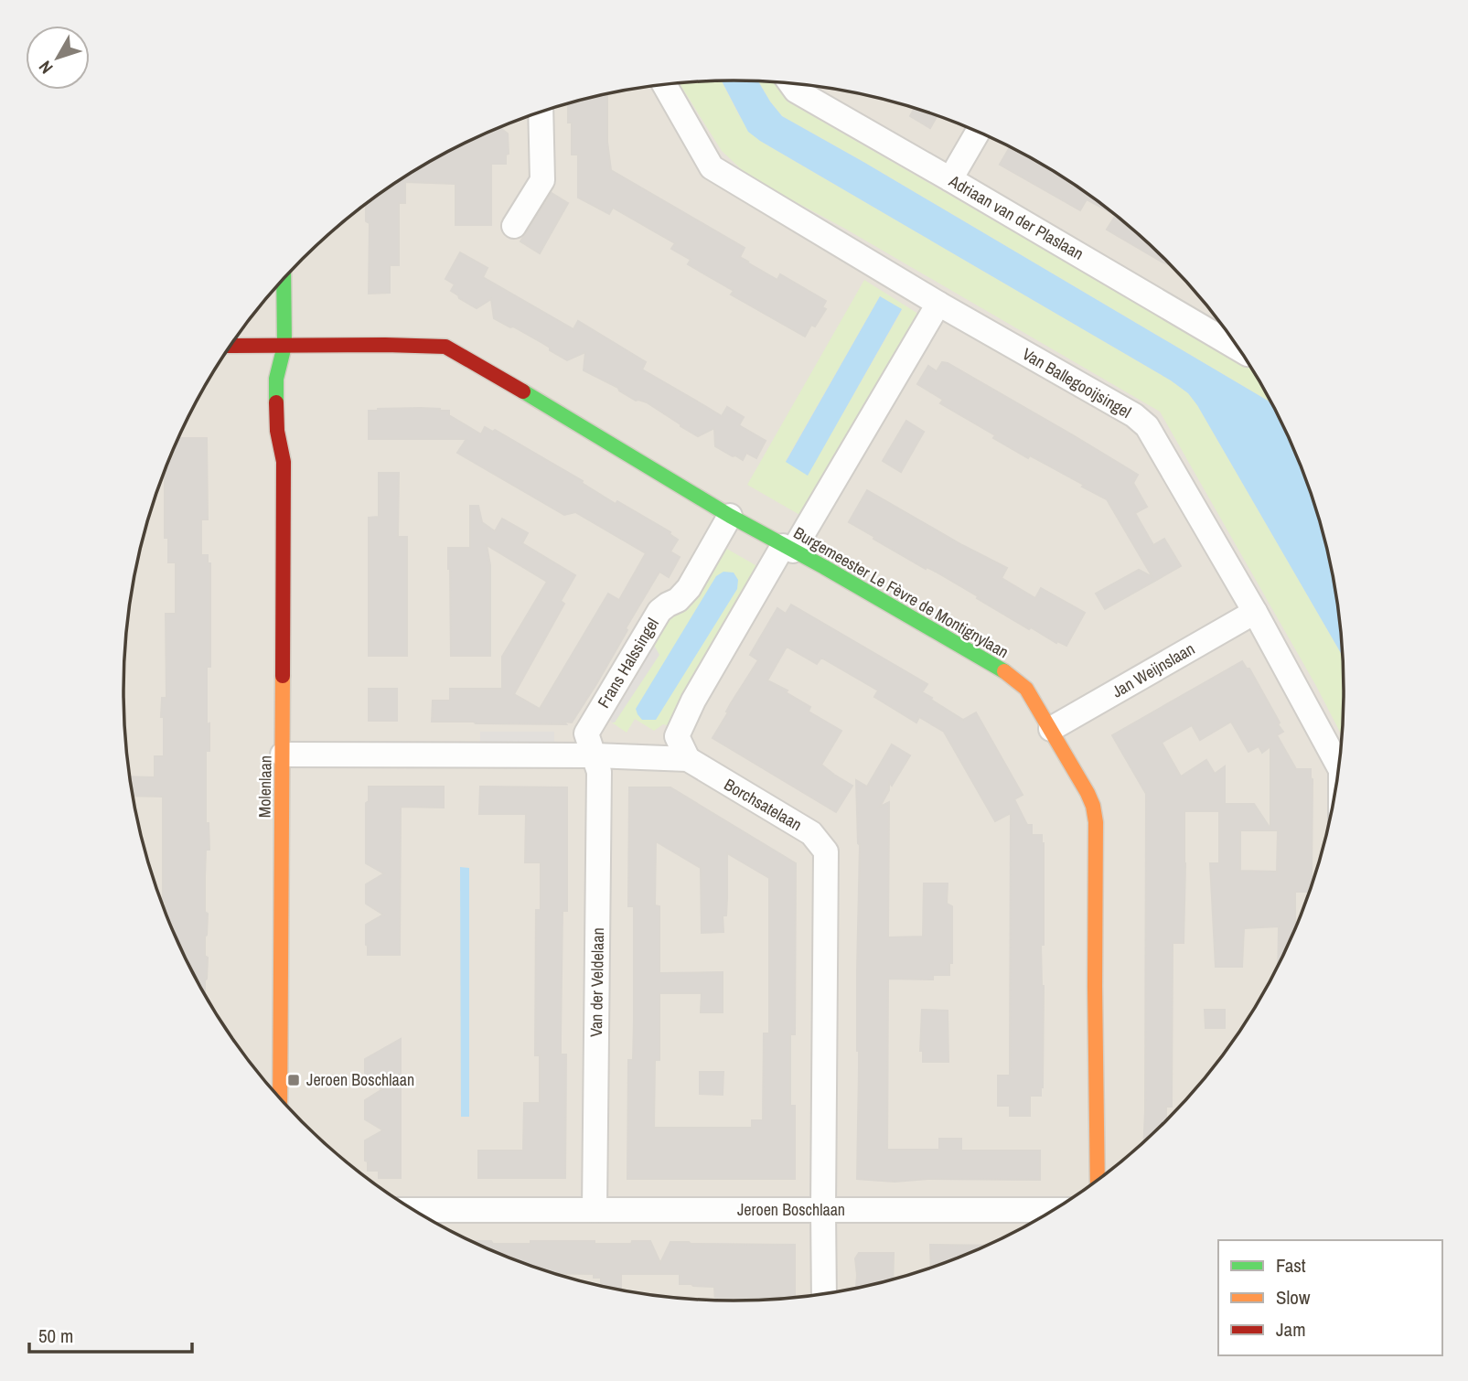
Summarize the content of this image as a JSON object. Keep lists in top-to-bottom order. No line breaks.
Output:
{"streets":{"street":["Adriaan van der Plaslaan","Van Ballegooijsingel","Burgemeester Le Fèvre de Montignylaan","Frans Halssingel","Jan Weijnslaan","Molenlaan","Borchsatelaan","Van der Veldelaan","Jeroen Boschlaan"]},"crossings":[["Van Ballegooijsingel","Jan Weijnslaan"],["Burgemeester Le Fèvre de Montignylaan","Frans Halssingel"],["Burgemeester Le Fèvre de Montignylaan","Jan Weijnslaan"],["Burgemeester Le Fèvre de Montignylaan","Molenlaan"],["Frans Halssingel","Borchsatelaan"],["Frans Halssingel","Van der Veldelaan"],["Molenlaan","Borchsatelaan"],["Borchsatelaan","Van der Veldelaan"],["Borchsatelaan","Jeroen Boschlaan"],["Van der Veldelaan","Jeroen Boschlaan"]],"places":{"transit":["Jeroen Boschlaan"]},"legend":["Fast","Slow","Jam"],"scale_bar":"50 m","north":"bottom left"}
